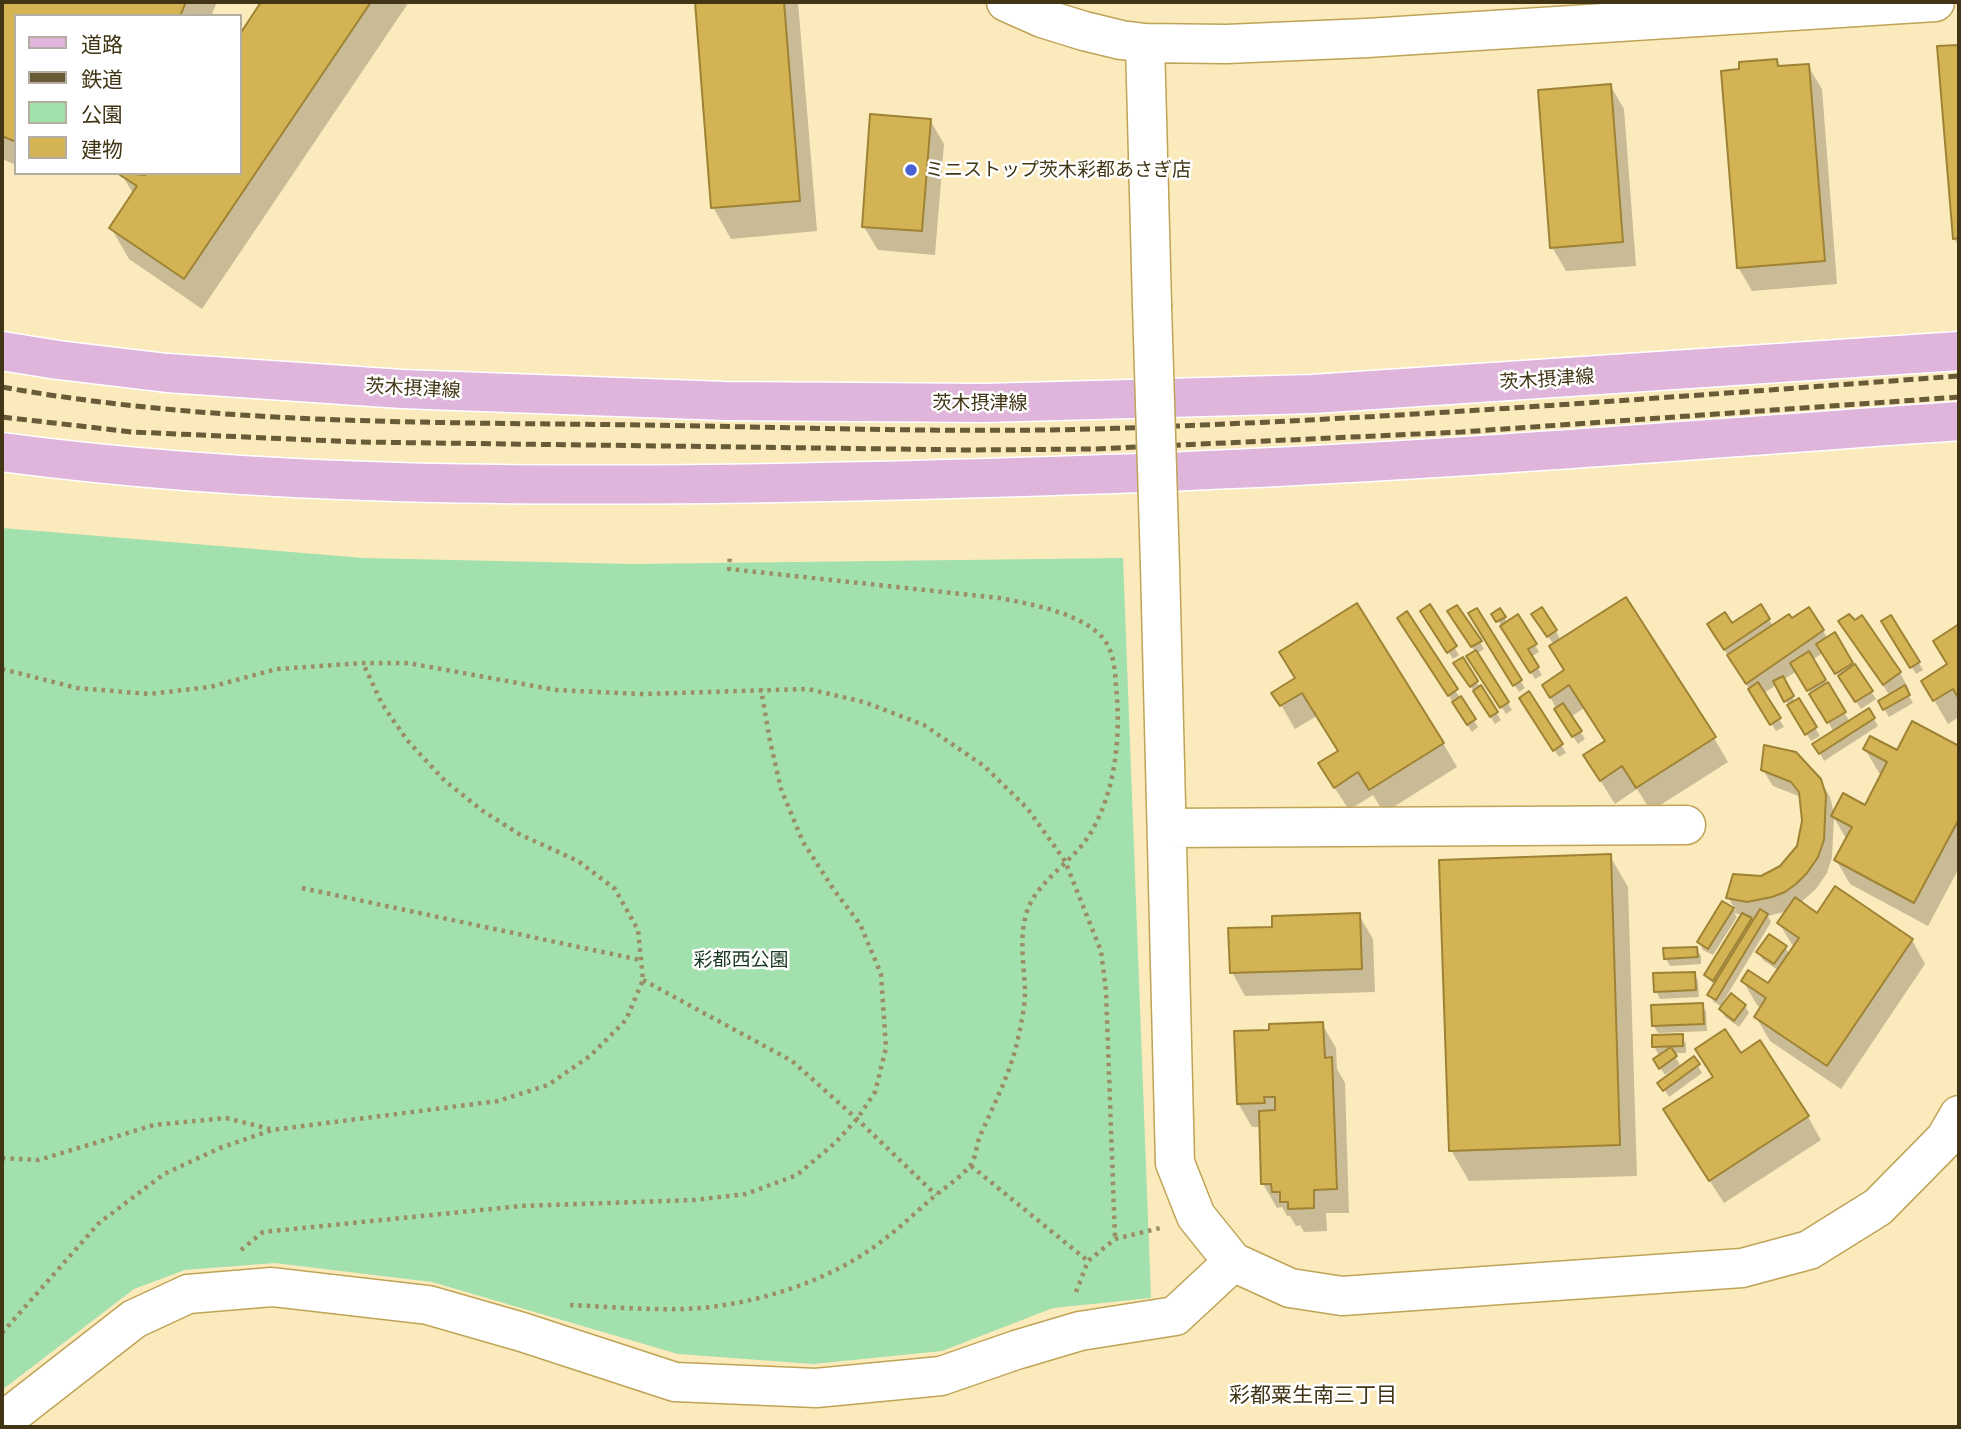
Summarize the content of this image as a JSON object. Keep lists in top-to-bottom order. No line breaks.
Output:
{"streets":{"main road":["茨木摂津線"]},"districts":["彩都粟生南三丁目"],"parks":["彩都西公園"],"places":["ミニストップ茨木彩都あさぎ店"],"legend":["道路","鉄道","公園","建物"]}
